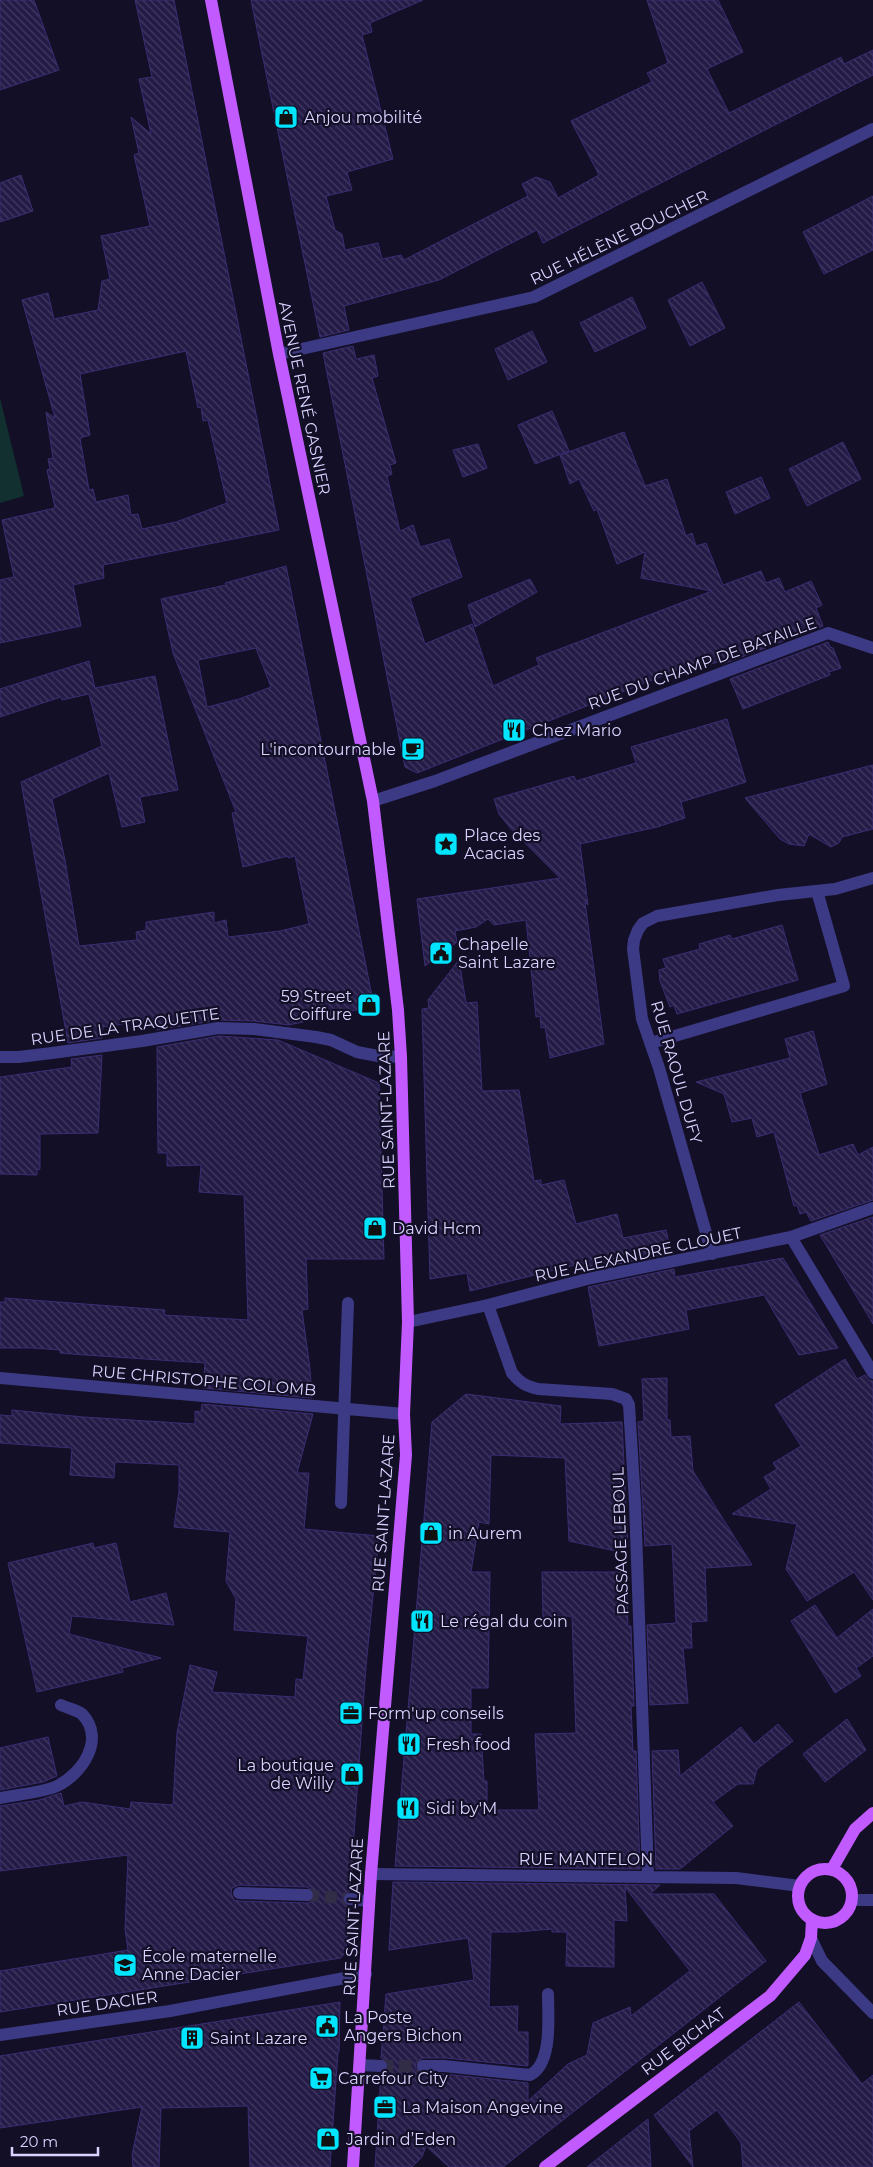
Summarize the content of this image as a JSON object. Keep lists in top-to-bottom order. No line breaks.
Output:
{"streets":{"main road":["AVENUE RENÉ GASNIER","RUE SAINT-LAZARE","RUE BICHAT"],"street":["RUE HÉLÈNE BOUCHER","RUE DU CHAMP DE BATAILLE","RUE DE LA TRAQUETTE","RUE RAOUL DUFY","RUE ALEXANDRE CLOUET","RUE CHRISTOPHE COLOMB","PASSAGE LEBOUL","RUE MANTELON","RUE DACIER"]},"crossings":[["RUE HÉLÈNE BOUCHER","AVENUE RENÉ GASNIER"],["AVENUE RENÉ GASNIER","RUE DU CHAMP DE BATAILLE"],["AVENUE RENÉ GASNIER","RUE SAINT-LAZARE"],["RUE DU CHAMP DE BATAILLE","RUE SAINT-LAZARE"],["RUE DE LA TRAQUETTE","RUE SAINT-LAZARE"],["RUE RAOUL DUFY","RUE ALEXANDRE CLOUET"],["RUE SAINT-LAZARE","RUE ALEXANDRE CLOUET"],["RUE SAINT-LAZARE","RUE CHRISTOPHE COLOMB"],["RUE SAINT-LAZARE","RUE MANTELON"],["RUE SAINT-LAZARE","RUE DACIER"],["RUE ALEXANDRE CLOUET","PASSAGE LEBOUL"],["PASSAGE LEBOUL","RUE MANTELON"],["RUE MANTELON","RUE BICHAT"]],"places":{"shop":["Anjou mobilité","59 Street Coiffure","David Hcm","in Aurem","La boutique de Willy","Jardin d’Eden"],"restaurant":["Chez Mario","Le régal du coin","Fresh food","Sidi by'M"],"cafe":["L'incontournable"],"place":["Place des Acacias"],"public building":["Chapelle Saint Lazare","La Poste Angers Bichon"],"office":["Form'up conseils","La Maison Angevine"],"school or university":["École maternelle Anne Dacier"],"building":["Saint Lazare"],"supermarket":["Carrefour City"]},"scale_bar":"20 m"}
